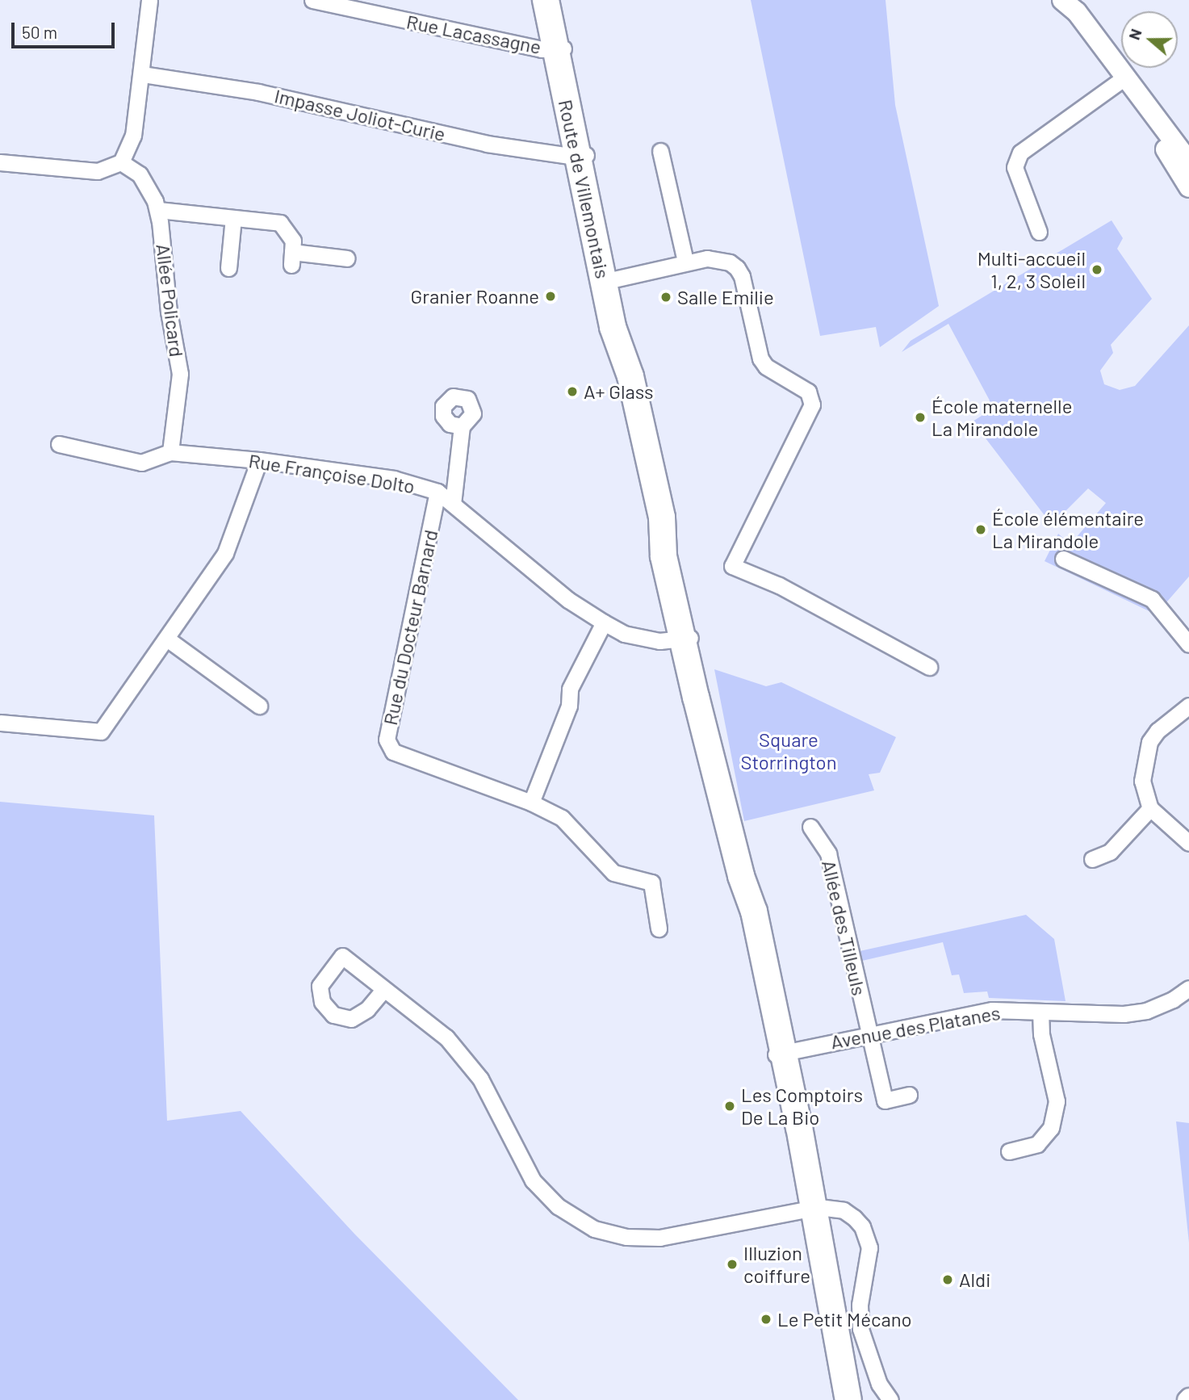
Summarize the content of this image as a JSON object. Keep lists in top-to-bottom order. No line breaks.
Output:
{"streets":{"main road":["Route de Villemontais"],"street":["Rue Lacassagne","Impasse Joliot-Curie","Allée Policard","Rue Françoise Dolto","Rue du Docteur Barnard","Allée des Tilleuls","Avenue des Platanes"]},"crossings":[["Rue Lacassagne","Route de Villemontais"],["Impasse Joliot-Curie","Route de Villemontais"],["Route de Villemontais","Rue Françoise Dolto"],["Route de Villemontais","Avenue des Platanes"],["Allée Policard","Rue Françoise Dolto"],["Rue Françoise Dolto","Rue du Docteur Barnard"],["Allée des Tilleuls","Avenue des Platanes"]],"parks":["Square Storrington"],"places":["Multi-accueil 1, 2, 3 Soleil","Granier Roanne","Salle Emilie","A+ Glass","École maternelle La Mirandole","École élémentaire La Mirandole","Les Comptoirs De La Bio","Illuzion coiffure","Aldi","Le Petit Mécano"],"scale_bar":"50 m","north":"left"}
